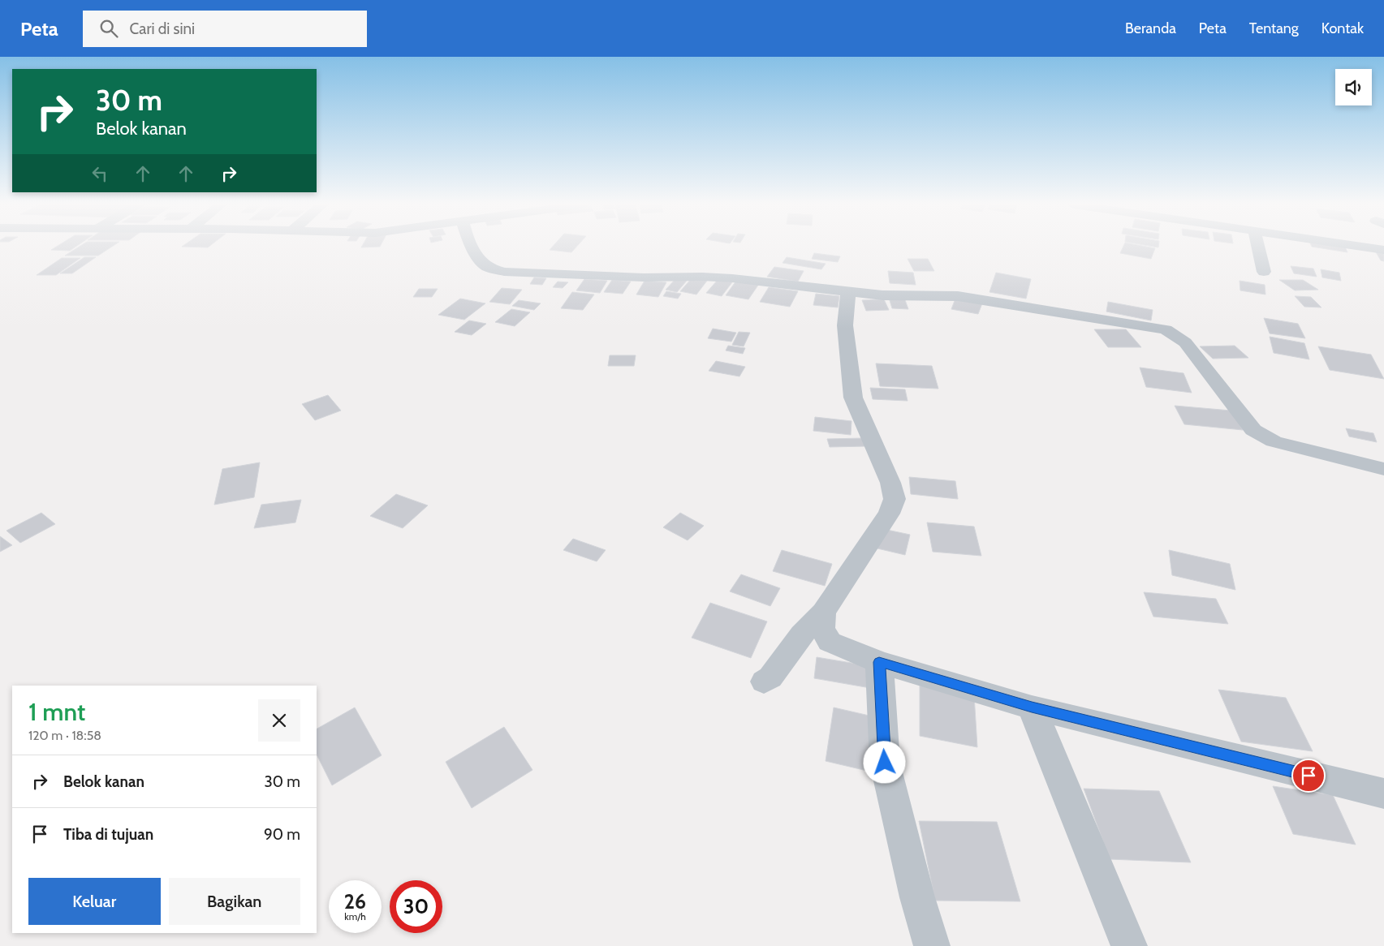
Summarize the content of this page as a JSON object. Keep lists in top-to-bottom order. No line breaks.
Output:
{"page":{"header":"Peta","search":"Cari di sini","nav":["Beranda","Peta","Tentang","Kontak"],"turn":["30 m","Belok kanan"],"heading":["1 mnt","120 m · 18:58"],"list":[{"name":"Belok kanan","value":"30 m"},{"name":"Tiba di tujuan","value":"90 m"}],"buttons":["Keluar","Bagikan"],"speed":"26 km/h","limit":"30"}}
